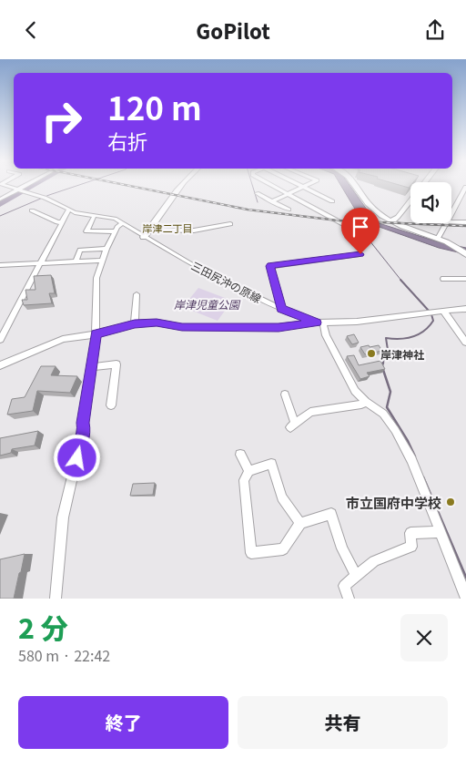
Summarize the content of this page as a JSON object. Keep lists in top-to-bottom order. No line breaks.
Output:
{"streets":{"street":["三田尻沖の原線"]},"districts":["岸津二丁目"],"parks":["岸津児童公園"],"places":["岸津神社","市立国府中学校"],"page":{"header":"GoPilot","turn":["120 m","右折"],"heading":["2 分","580 m · 22:42"],"buttons":["終了","共有"]}}
